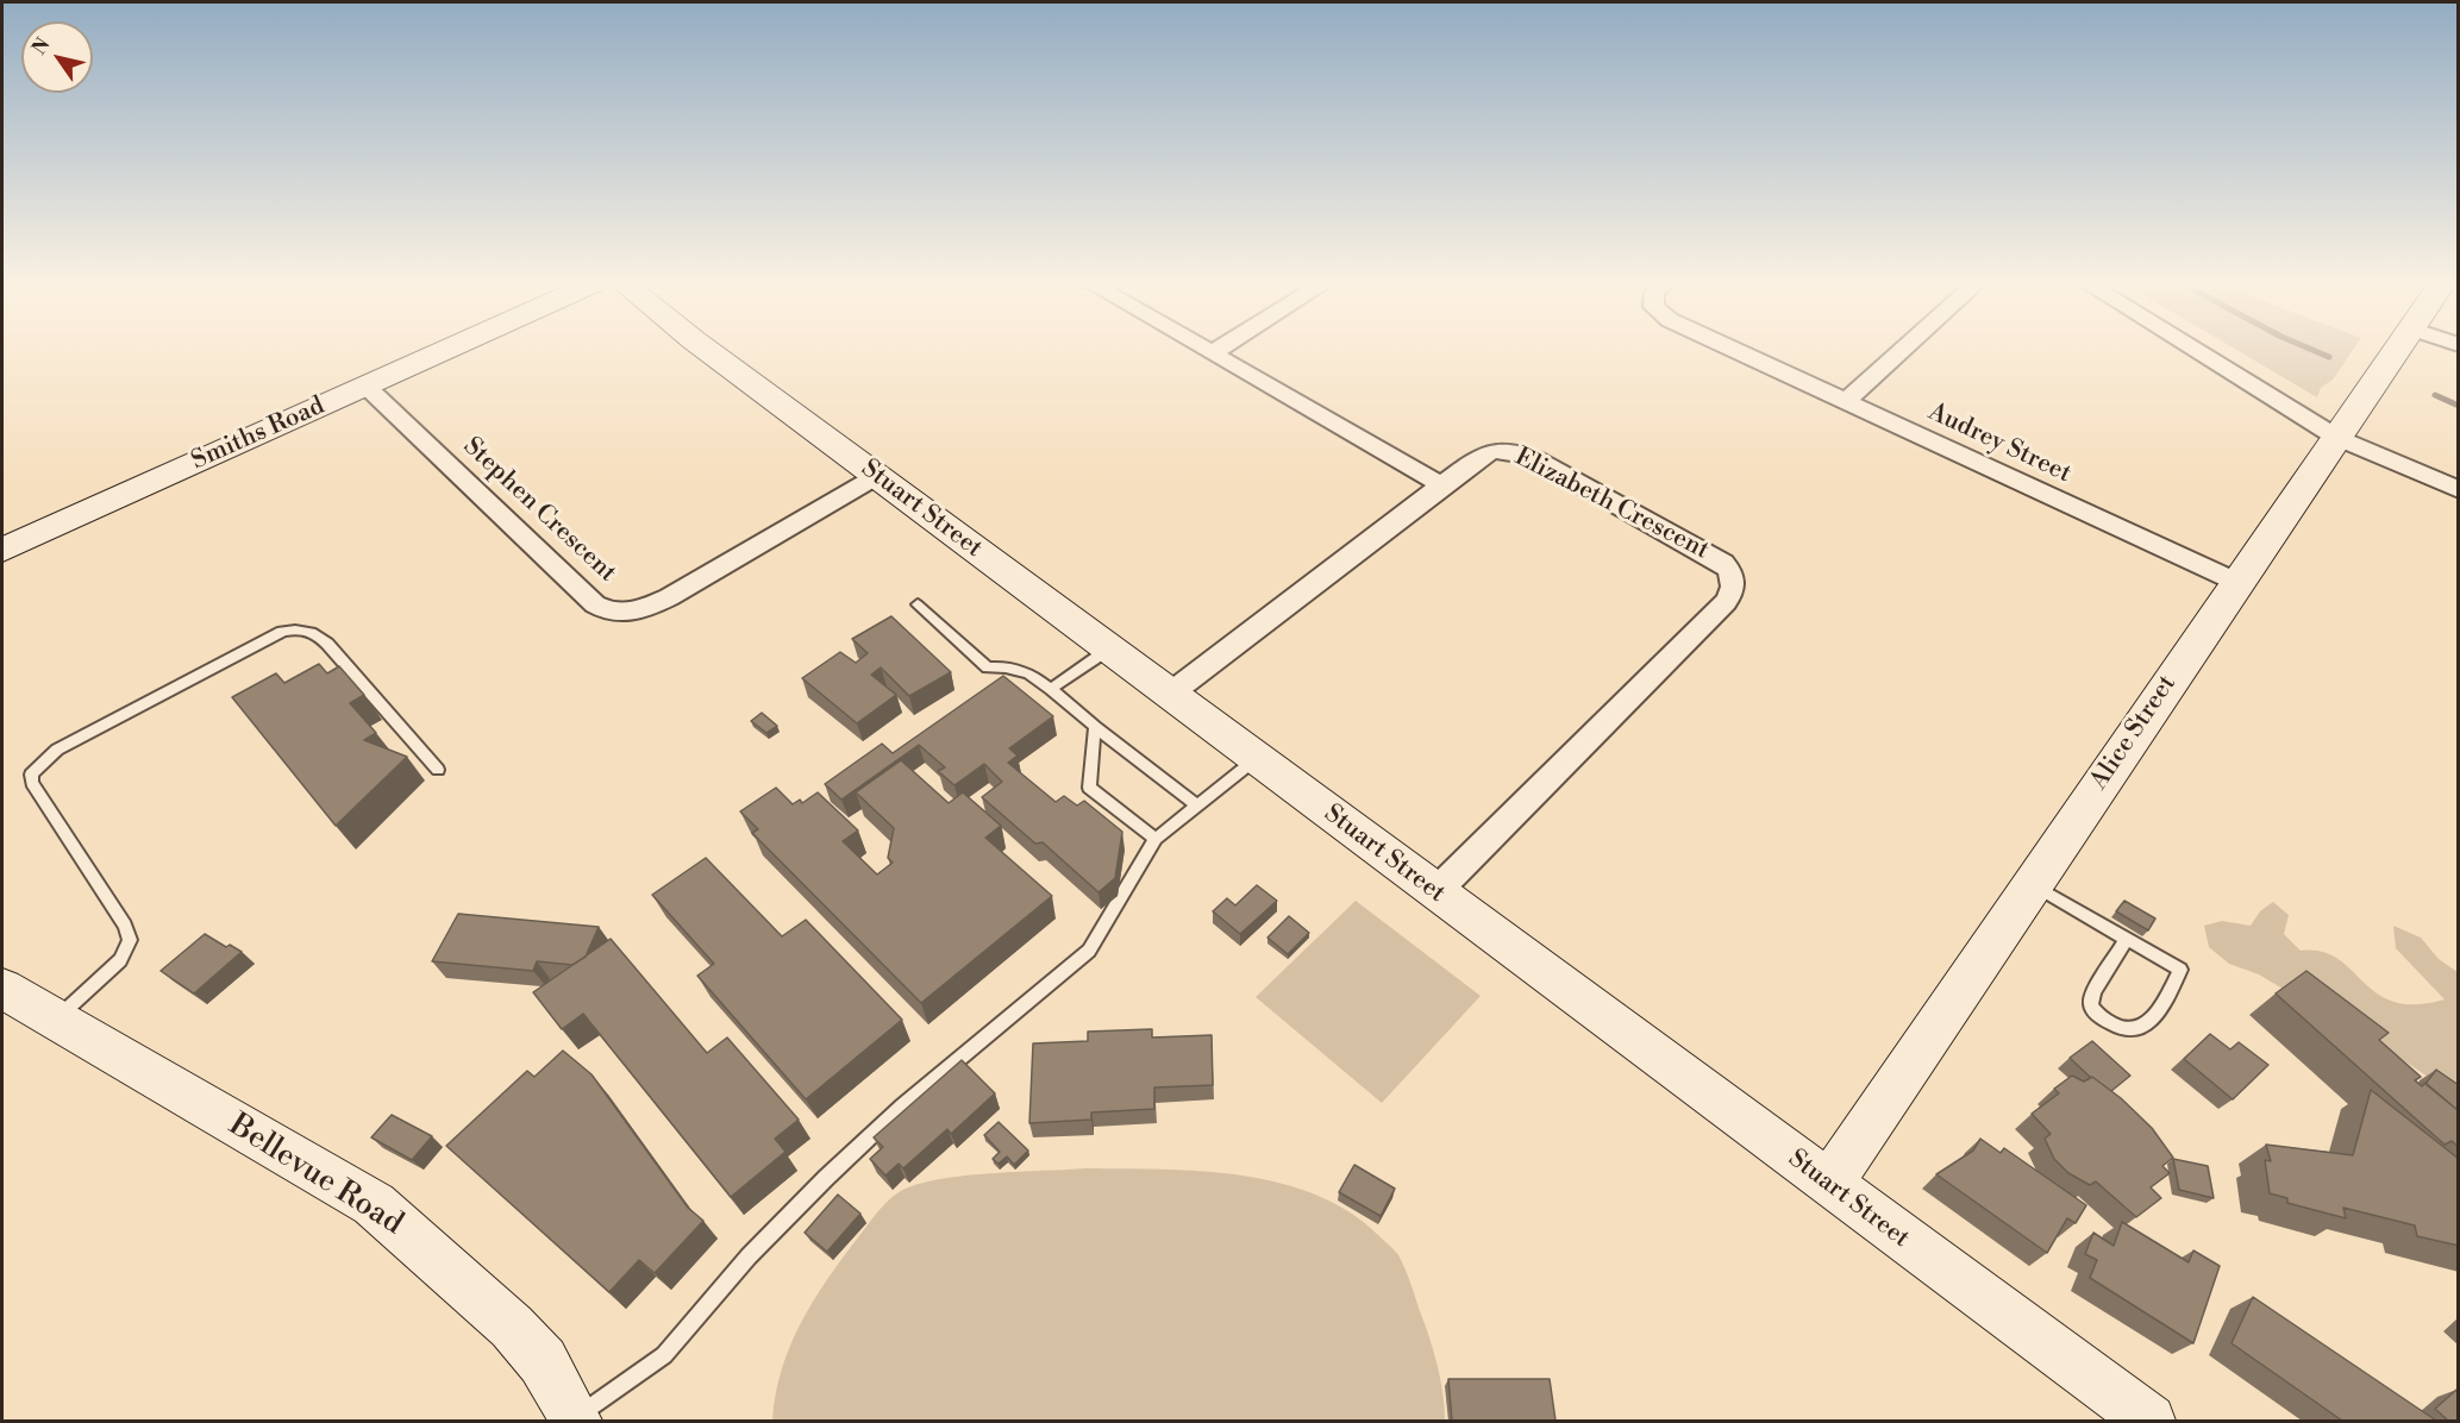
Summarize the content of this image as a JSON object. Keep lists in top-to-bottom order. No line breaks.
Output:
{"streets":{"street":["Smiths Road","Audrey Street","Elizabeth Crescent","Stuart Street","Stephen Crescent","Alice Street","Bellevue Road"]},"crossings":[["Smiths Road","Stephen Crescent"],["Audrey Street","Alice Street"],["Elizabeth Crescent","Stuart Street"],["Stuart Street","Stephen Crescent"],["Stuart Street","Alice Street"]],"north":"top left"}
